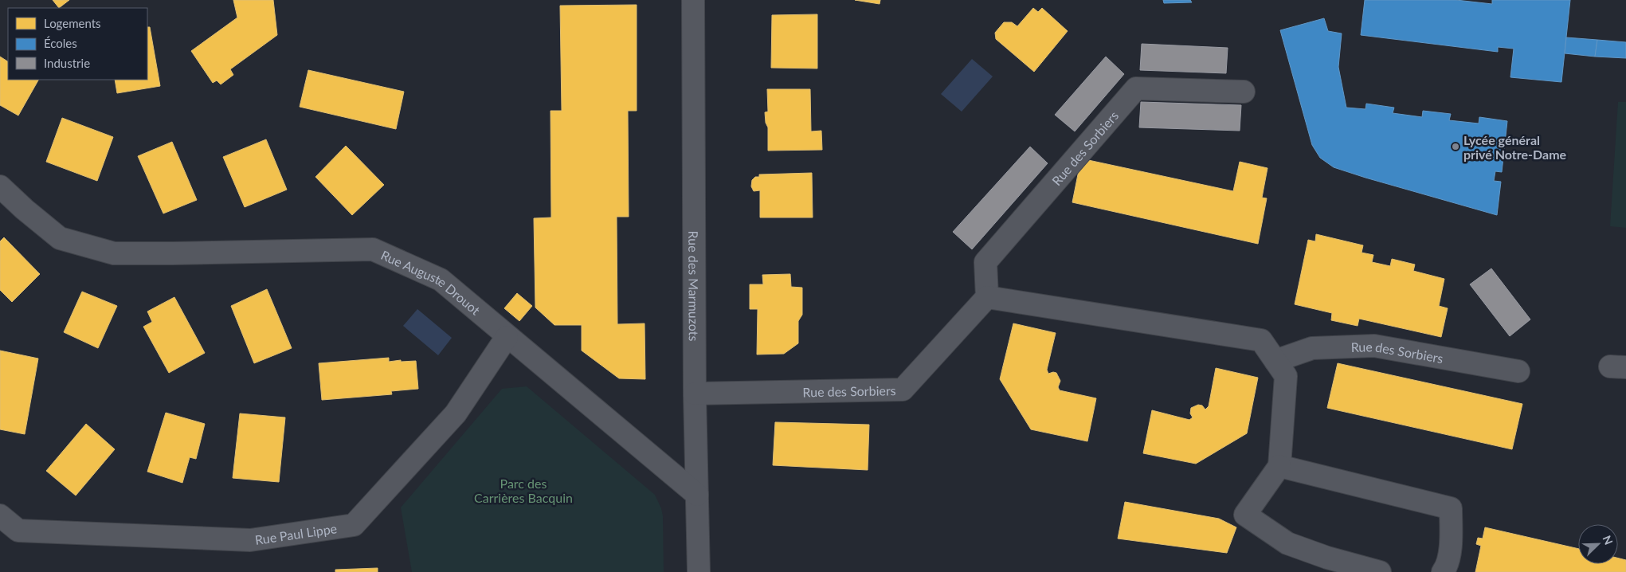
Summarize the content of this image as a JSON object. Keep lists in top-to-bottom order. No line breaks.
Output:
{"streets":{"street":["Rue des Sorbiers","Rue Auguste Drouot","Rue des Marmuzots","Rue Paul Lippe"]},"crossings":[["Rue des Sorbiers","Rue des Marmuzots"],["Rue Auguste Drouot","Rue des Marmuzots"],["Rue Auguste Drouot","Rue Paul Lippe"]],"parks":["Parc des Carrières Bacquin"],"places":["Lycée général privé Notre-Dame"],"legend":["Logements","Écoles","Industrie"],"north":"top right"}
